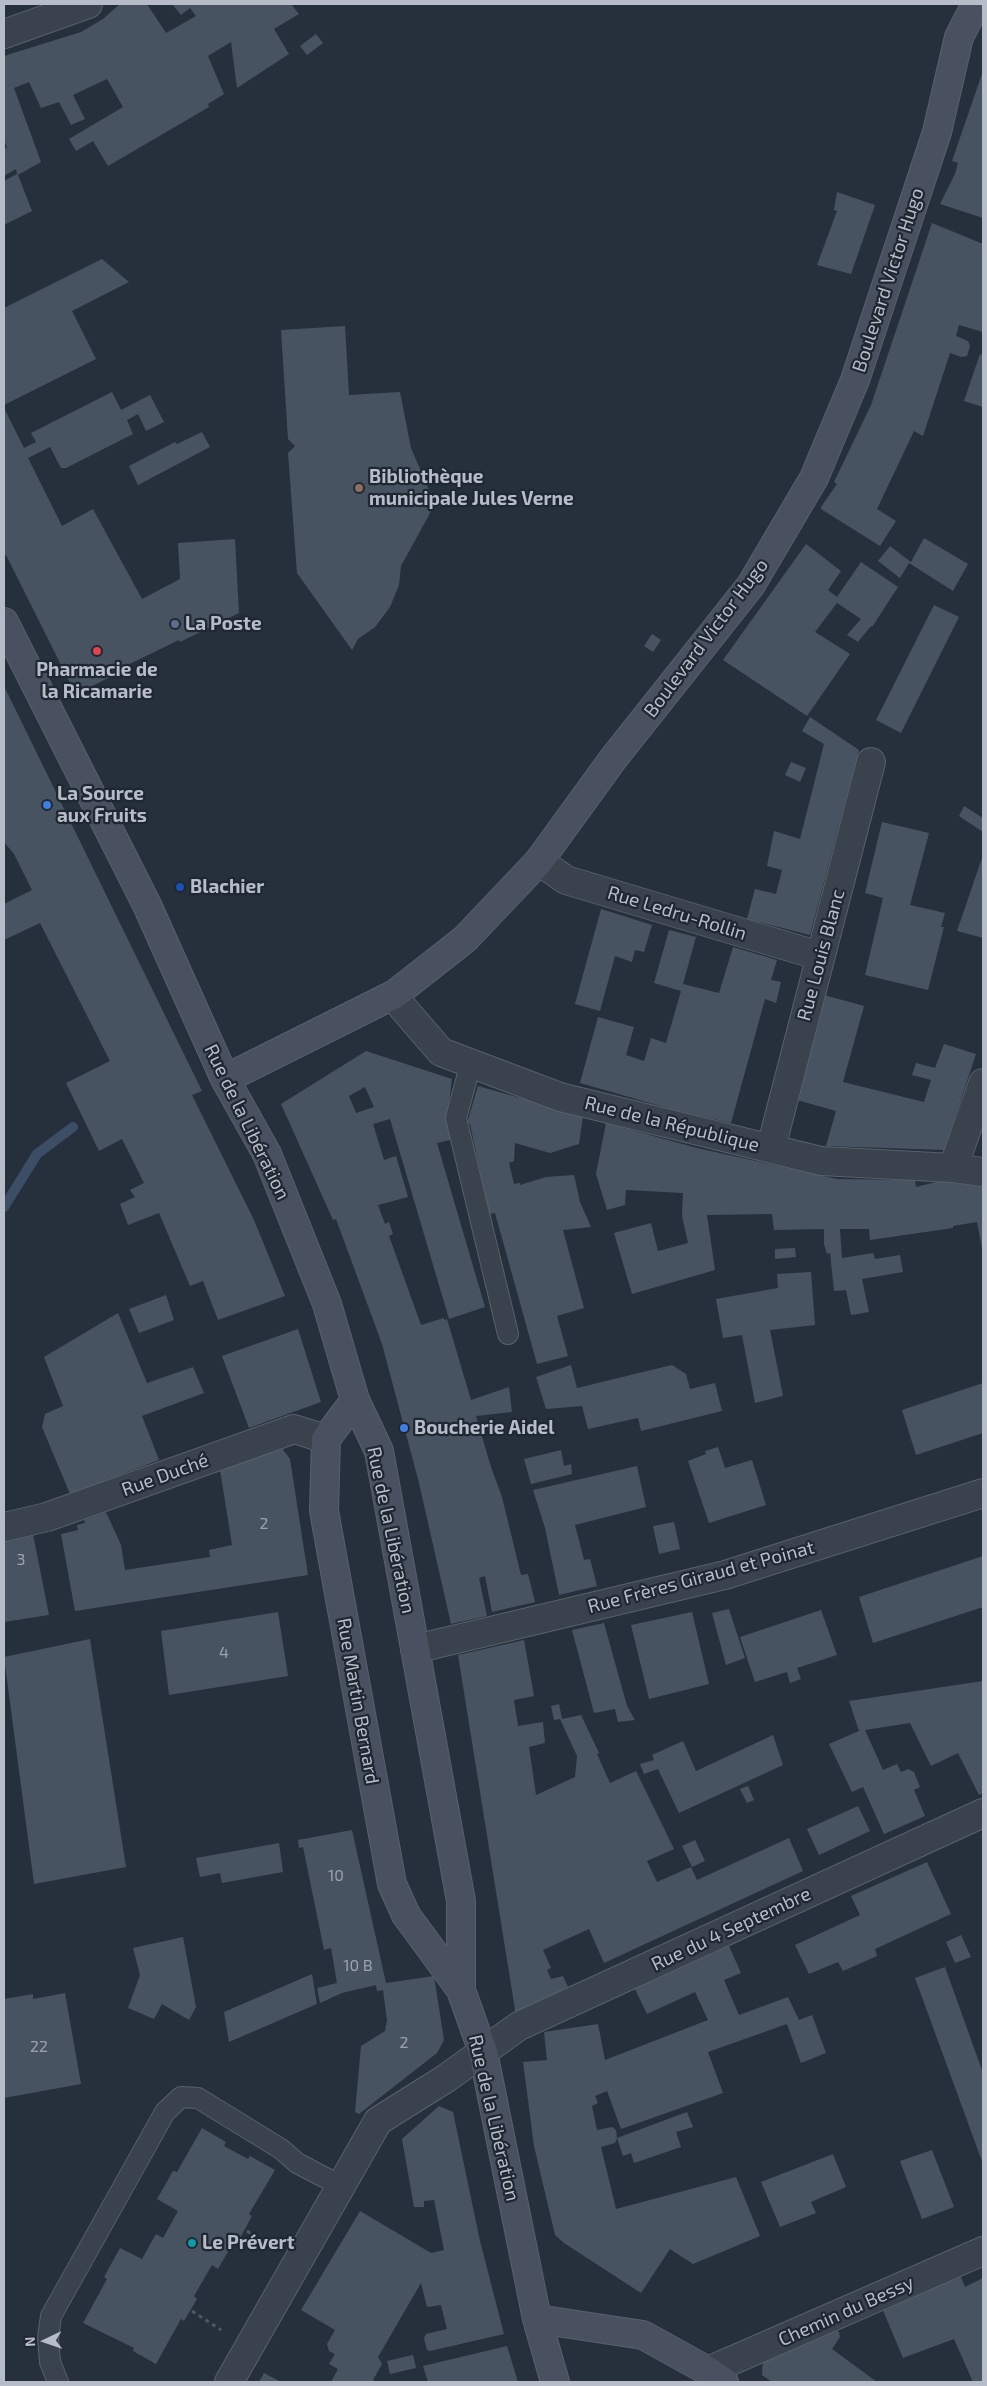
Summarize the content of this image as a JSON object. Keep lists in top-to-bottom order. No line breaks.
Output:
{"streets":{"main road":["Boulevard Victor Hugo","Rue de la Libération","Rue Martin Bernard"],"street":["Rue Ledru-Rollin","Rue Louis Blanc","Rue de la République","Rue Duché","Rue Frères Giraud et Poinat","Rue du 4 Septembre","Chemin du Bessy"]},"crossings":[["Boulevard Victor Hugo","Rue Ledru-Rollin"],["Boulevard Victor Hugo","Rue de la Libération"],["Boulevard Victor Hugo","Rue de la République"],["Rue Ledru-Rollin","Rue Louis Blanc"],["Rue Louis Blanc","Rue de la République"],["Rue de la Libération","Rue Frères Giraud et Poinat"],["Rue de la Libération","Rue Martin Bernard"],["Rue de la Libération","Rue du 4 Septembre"],["Rue Duché","Rue Martin Bernard"]],"places":["Bibliothèque municipale Jules Verne","La Poste","Pharmacie de la Ricamarie","La Source aux Fruits","Blachier","Boucherie Aidel","Le Prévert"],"house_numbers":["2","3","4","10","10 B","2","22"],"north":"left"}
